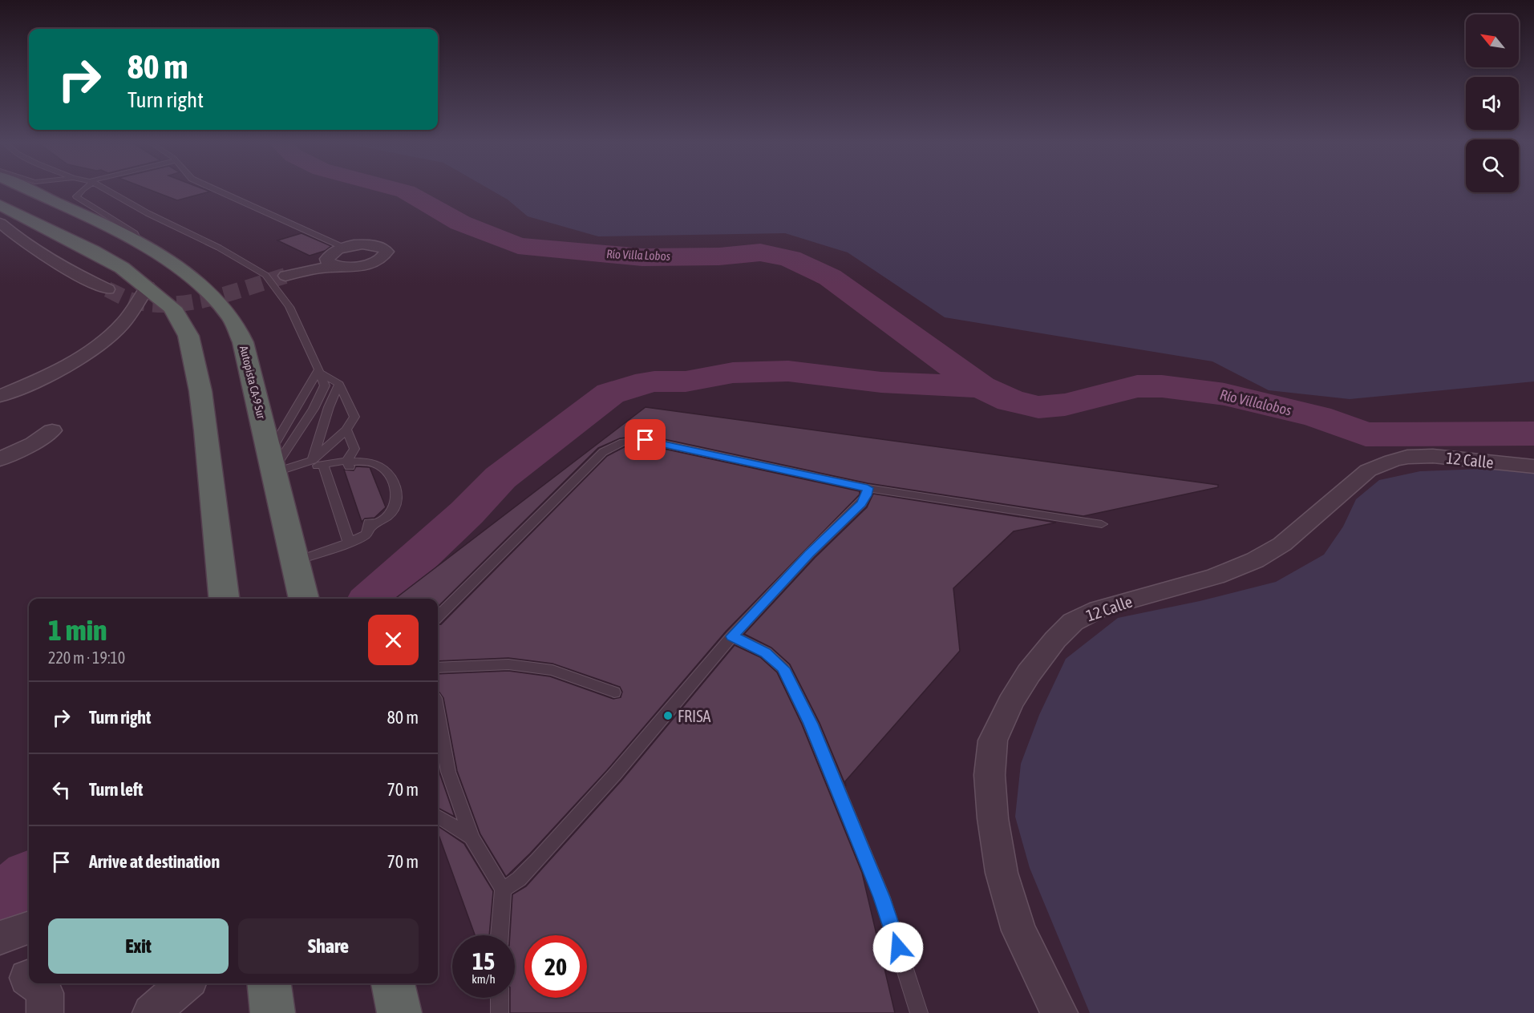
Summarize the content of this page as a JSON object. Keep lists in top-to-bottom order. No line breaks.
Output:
{"streets":{"highway":["Autopista CA-9 Sur"],"street":["12 Calle"]},"water":["Río Villa Lobos","Río Villalobos"],"places":["FRISA"],"north":"top left","page":{"turn":["80 m","Turn right"],"heading":["1 min","220 m · 19:10"],"list":[{"name":"Turn right","value":"80 m"},{"name":"Turn left","value":"70 m"},{"name":"Arrive at destination","value":"70 m"}],"buttons":["Exit","Share"],"speed":"15 km/h","limit":"20"}}
